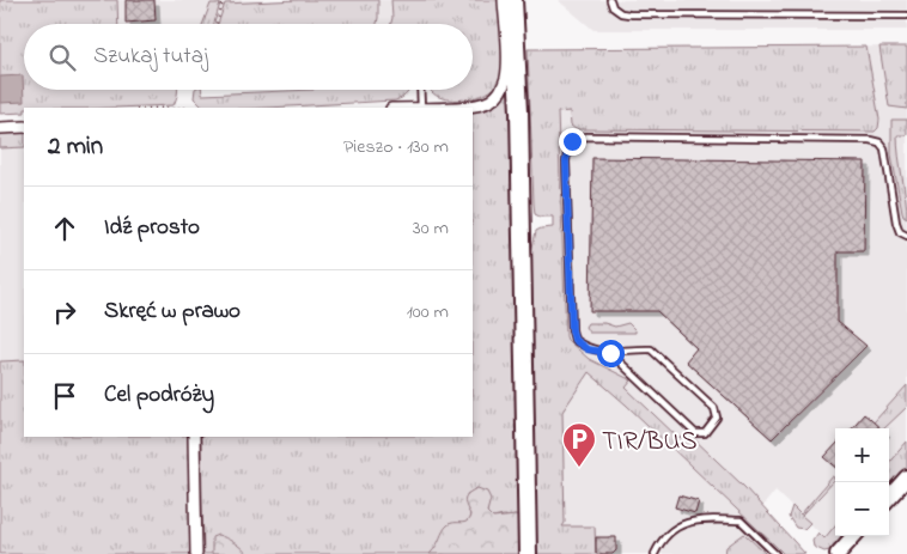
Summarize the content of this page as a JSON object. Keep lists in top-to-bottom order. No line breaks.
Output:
{"places":{"parking":["TIR/BUS"]},"page":{"search":"Szukaj tutaj","heading":["2 min","Pieszo · 130 m"],"list":[["Idź prosto","30 m"],["Skręć w prawo","100 m"],"Cel podróży"],"map_buttons":["+","−"]}}
